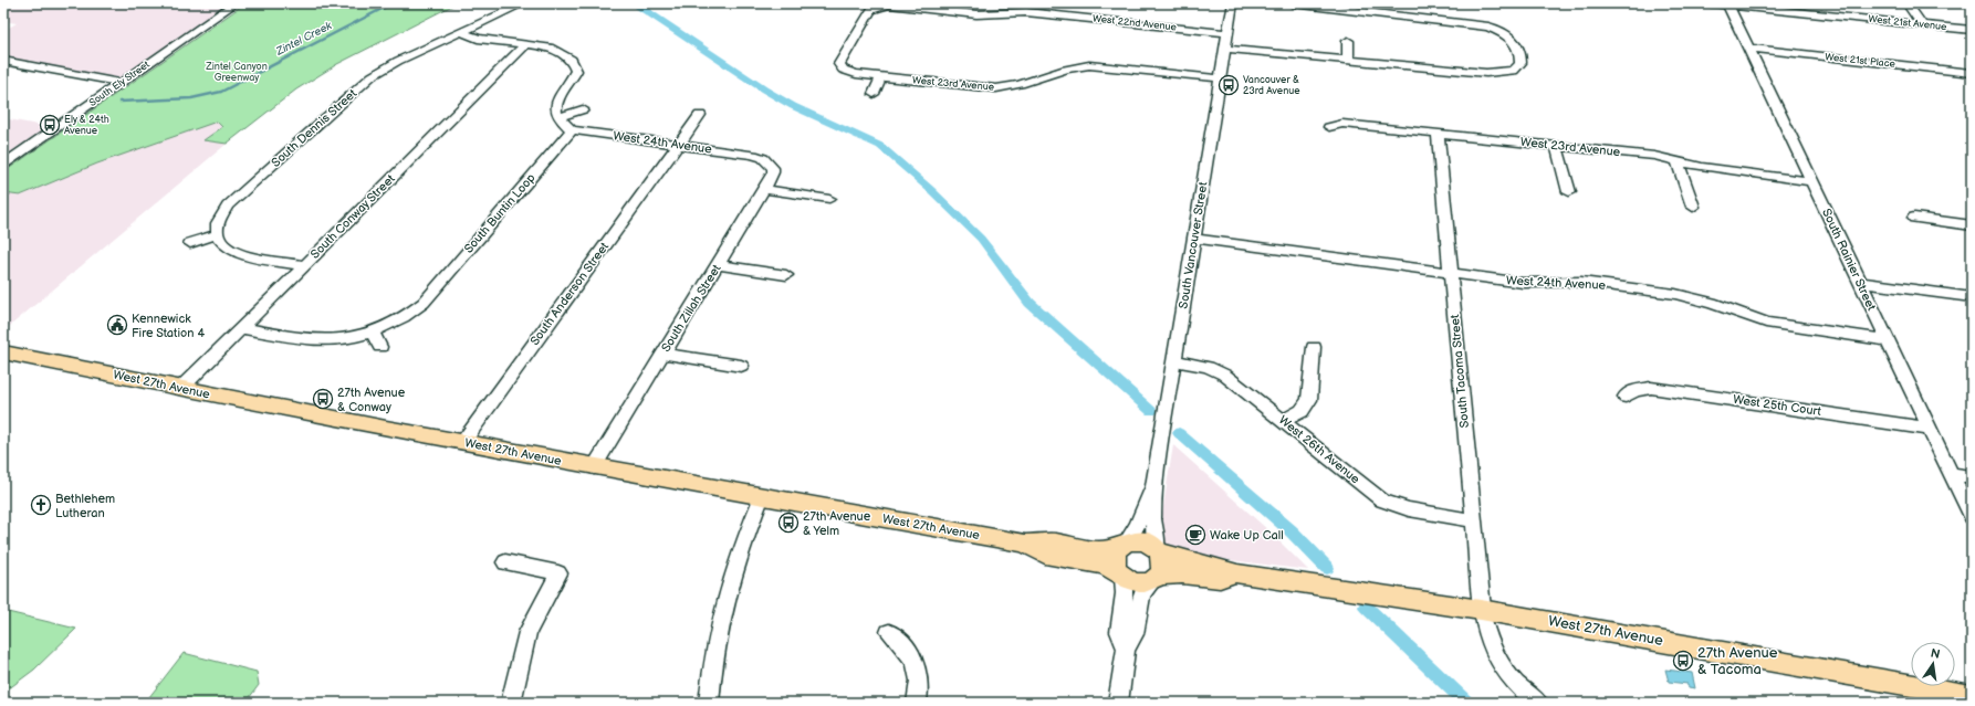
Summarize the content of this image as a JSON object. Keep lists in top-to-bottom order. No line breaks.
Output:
{"streets":{"main road":["West 27th Avenue"],"street":["West 22nd Avenue","West 21st Avenue","West 21st Place","South Ely Street","West 23rd Avenue","South Dennis Street","West 24th Avenue","South Buntin Loop","South Conway Street","South Vancouver Street","South Rainier Street","South Anderson Street","South Zillah Street","South Tacoma Street","West 25th Court","West 26th Avenue"]},"crossings":[["West 22nd Avenue","West 23rd Avenue"],["West 22nd Avenue","South Vancouver Street"],["West 21st Avenue","South Rainier Street"],["West 21st Place","South Rainier Street"],["West 23rd Avenue","South Vancouver Street"],["West 23rd Avenue","South Rainier Street"],["West 23rd Avenue","South Tacoma Street"],["West 24th Avenue","South Buntin Loop"],["West 24th Avenue","South Vancouver Street"],["West 24th Avenue","South Rainier Street"],["West 24th Avenue","South Anderson Street"],["West 24th Avenue","South Zillah Street"],["West 24th Avenue","South Tacoma Street"],["South Buntin Loop","South Conway Street"],["South Conway Street","West 27th Avenue"],["South Vancouver Street","West 27th Avenue"],["South Vancouver Street","West 26th Avenue"],["South Rainier Street","West 25th Court"],["South Anderson Street","West 27th Avenue"],["South Zillah Street","West 27th Avenue"],["South Tacoma Street","West 27th Avenue"],["South Tacoma Street","West 26th Avenue"]],"water":["Zintel Creek"],"parks":["Zintel Canyon Greenway"],"places":{"bus stop":["Vancouver & 23rd Avenue","Ely & 24th Avenue","27th Avenue & Conway","27th Avenue & Yelm","27th Avenue & Tacoma"],"public building":["Kennewick Fire Station 4"],"church":["Bethlehem Lutheran"],"cafe":["Wake Up Call"]},"north":"top"}
